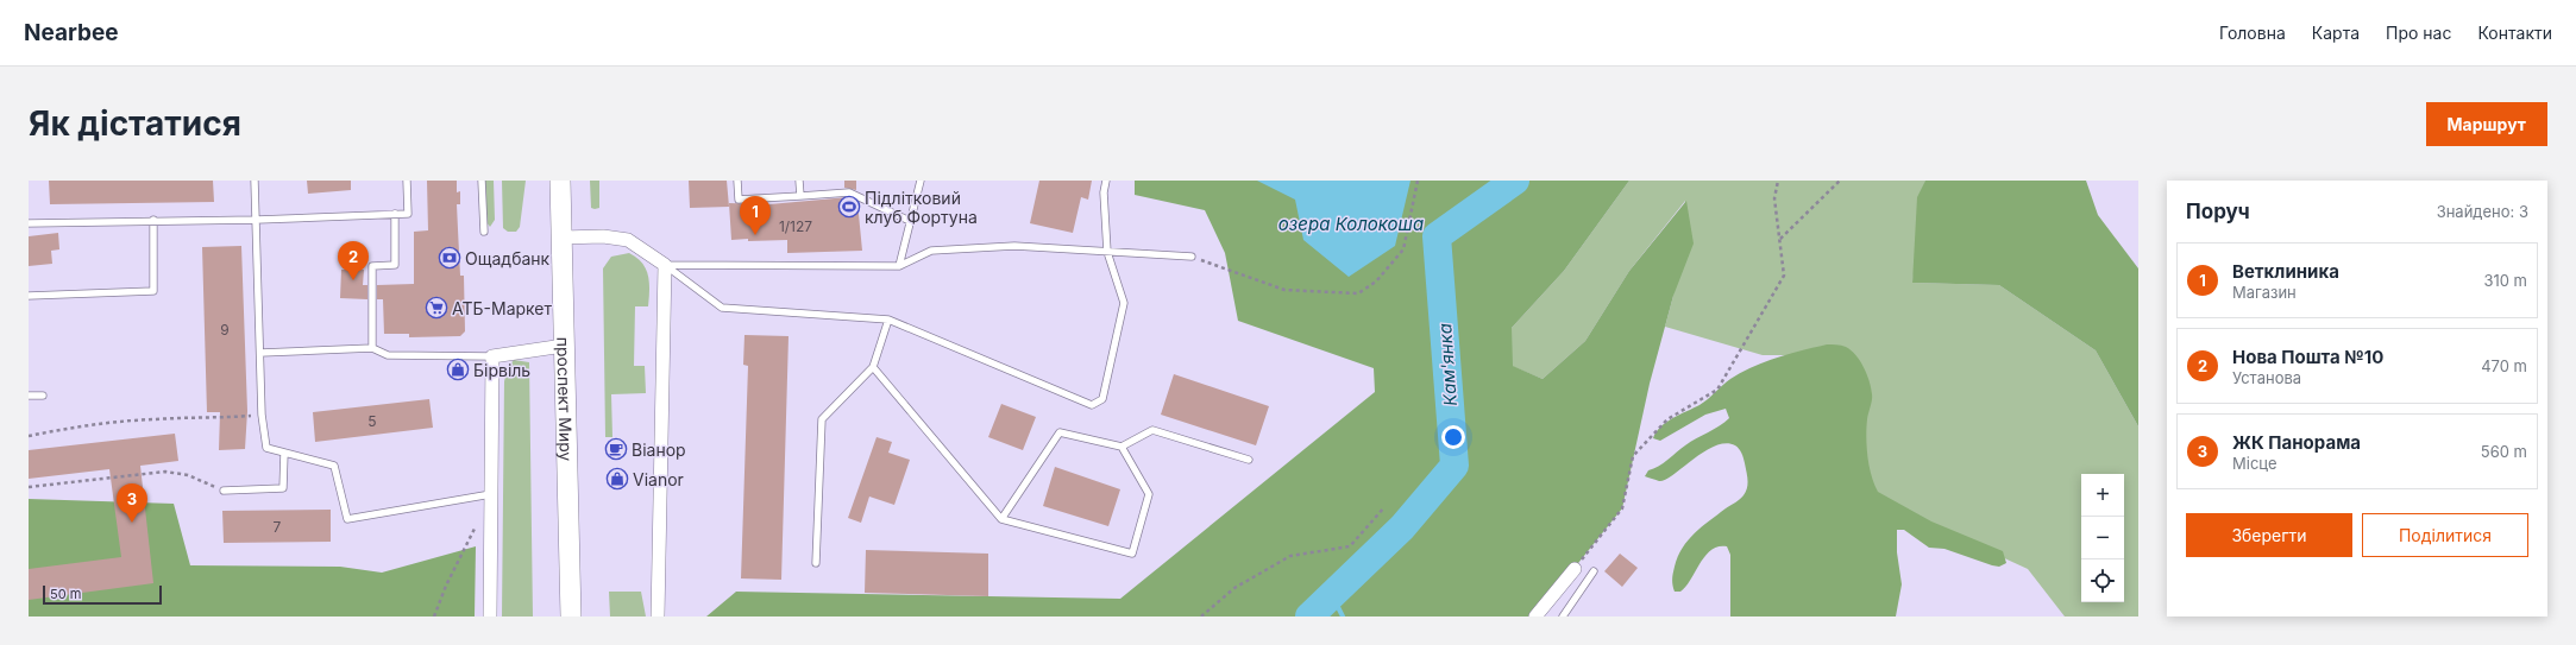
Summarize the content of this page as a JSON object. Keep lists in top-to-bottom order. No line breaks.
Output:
{"streets":{"main road":["проспект Миру"]},"water":["озера Колокоша","Кам'янка"],"places":{"sports":["Підлітковий клуб Фортуна"],"bank":["Ощадбанк"],"supermarket":["АТБ-Маркет"],"shop":["Бірвіль","Vianor"],"cafe":["Віанор"]},"house_numbers":["1/127","9","5","7"],"scale_bar":"50 m","page":{"header":"Nearbee","nav":["Головна","Карта","Про нас","Контакти"],"buttons":["Маршрут",["Зберегти","Поділитися"]],"title":"Як дістатися","heading":["Поруч","Знайдено: 3"],"pins":["1","2","3"],"list":[{"mark":"1","name":"Ветклиника","note":"Магазин","value":"310 m"},{"mark":"2","name":"Нова Пошта №10","note":"Установа","value":"470 m"},{"mark":"3","name":"ЖК Панорама","note":"Місце","value":"560 m"}],"map_buttons":["+","−"],"scale":"50 m"}}
